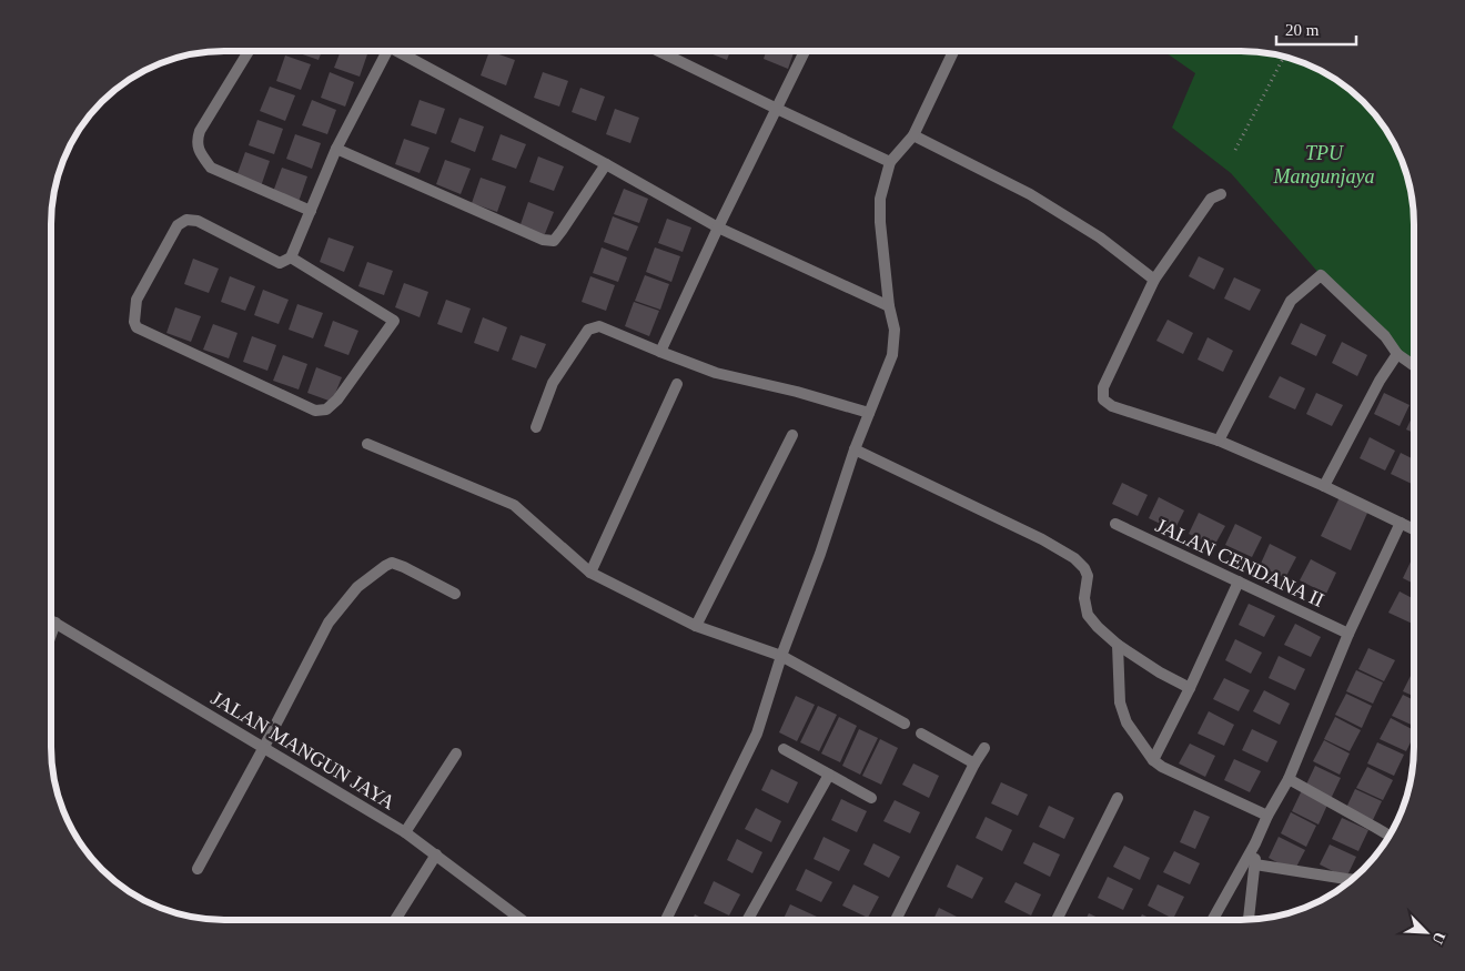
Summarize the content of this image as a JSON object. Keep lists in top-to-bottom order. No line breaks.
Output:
{"streets":{"street":["JALAN CENDANA II","JALAN MANGUN JAYA"]},"parks":["TPU Mangunjaya"],"scale_bar":"20 m","north":"bottom right"}
